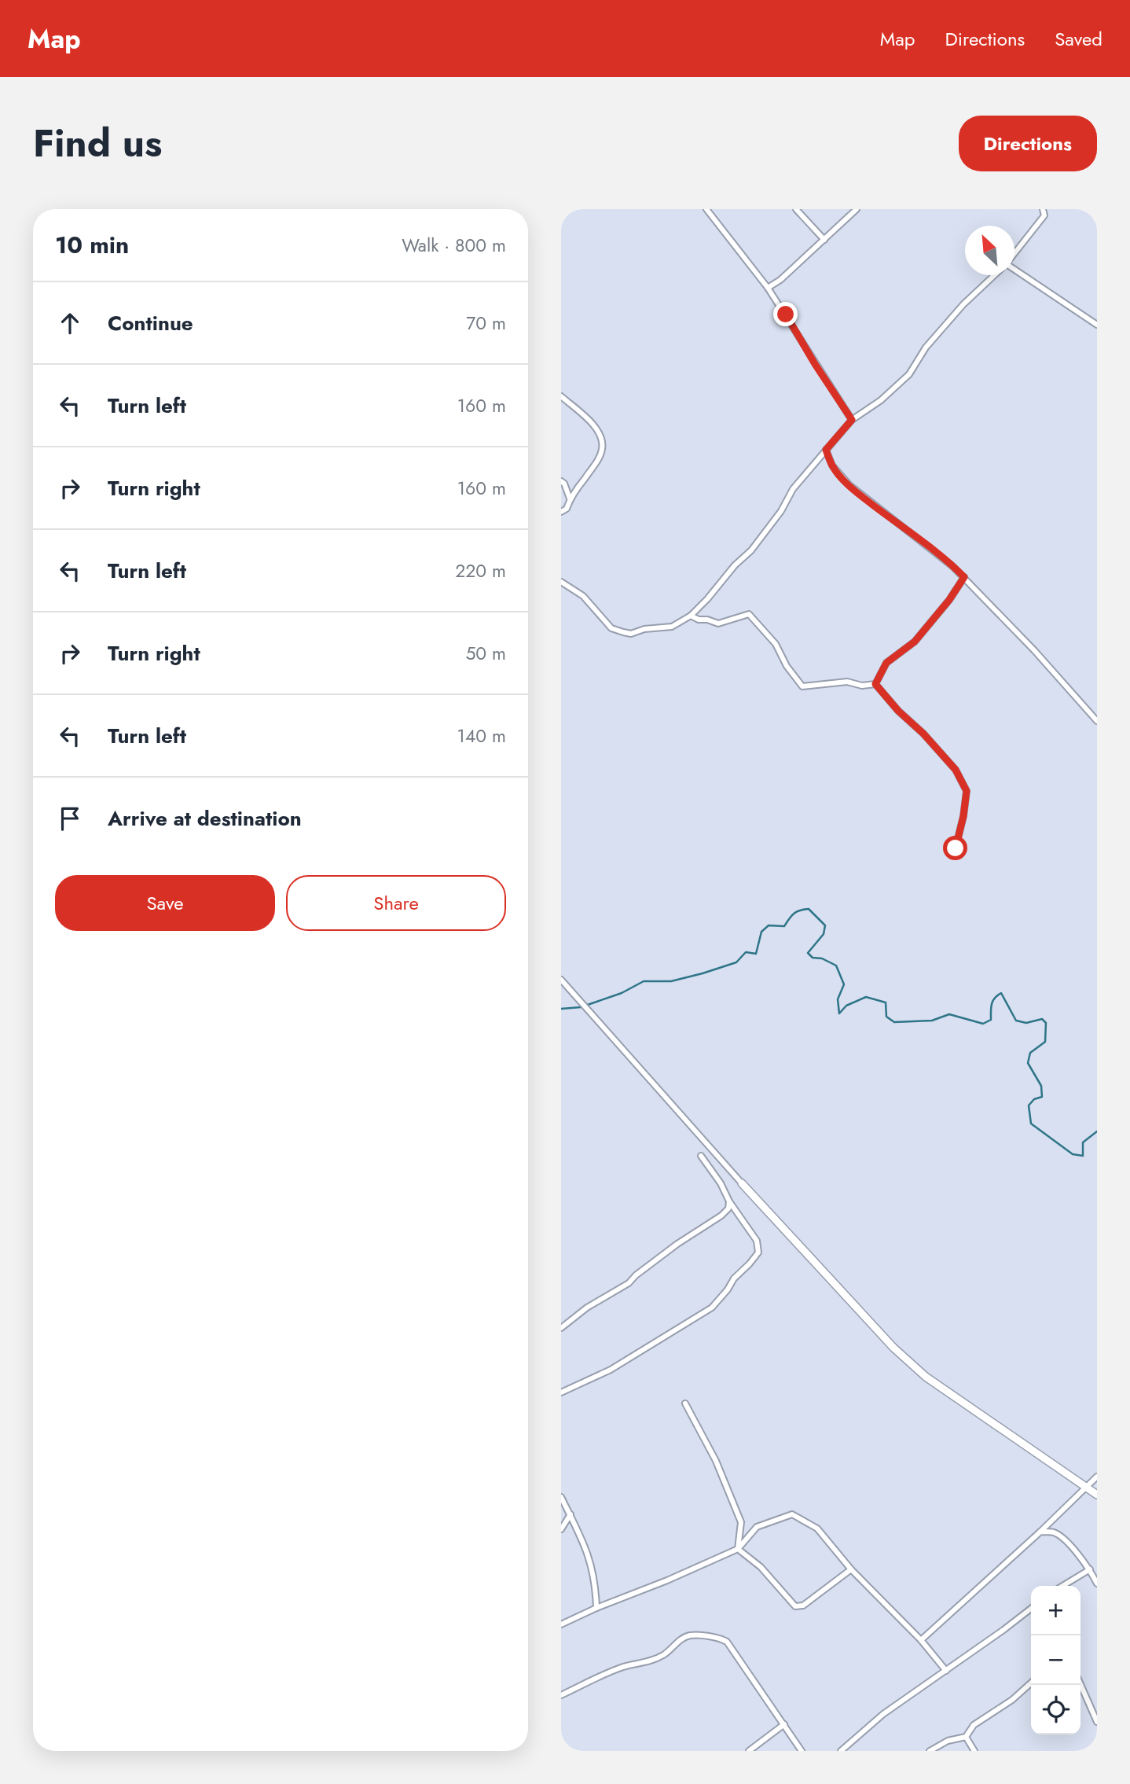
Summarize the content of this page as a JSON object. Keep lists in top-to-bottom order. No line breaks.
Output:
{"north":"top left","page":{"header":"Map","nav":["Map","Directions","Saved"],"title":"Find us","buttons":["Directions",["Save","Share"]],"heading":["10 min","Walk · 800 m"],"list":[["Continue","70 m"],["Turn left","160 m"],["Turn right","160 m"],["Turn left","220 m"],["Turn right","50 m"],["Turn left","140 m"],"Arrive at destination"],"map_buttons":["+","−"]}}
